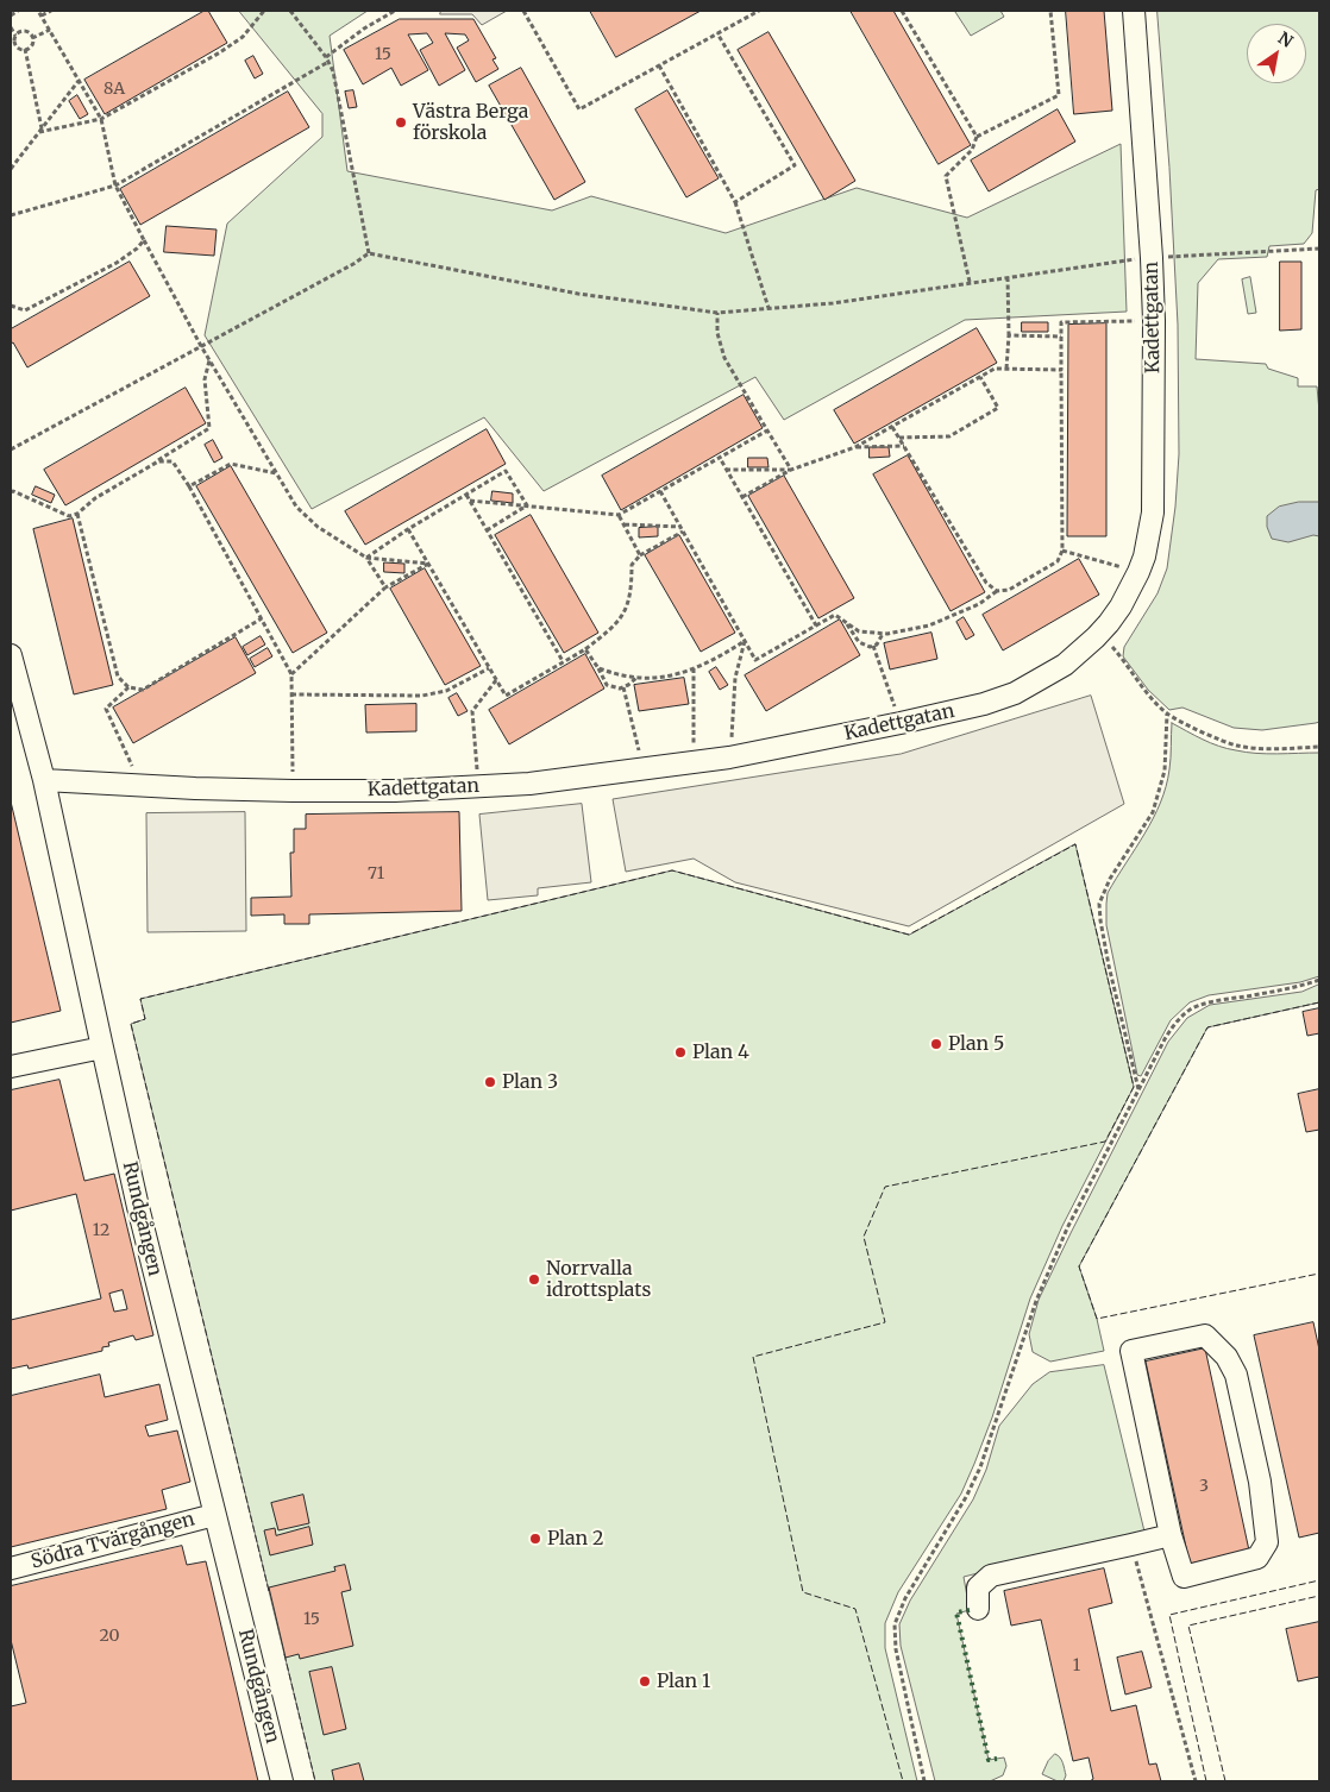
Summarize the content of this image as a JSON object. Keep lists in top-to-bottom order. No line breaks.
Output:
{"streets":{"street":["Kadettgatan","Rundgången","Södra Tvärgången"]},"crossings":[["Kadettgatan","Rundgången"],["Rundgången","Södra Tvärgången"]],"places":["Västra Berga förskola","Plan 5","Plan 4","Plan 3","Norrvalla idrottsplats","Plan 2","Plan 1"],"house_numbers":["15","8A","71","12","3","15","20","1"],"north":"top right"}
